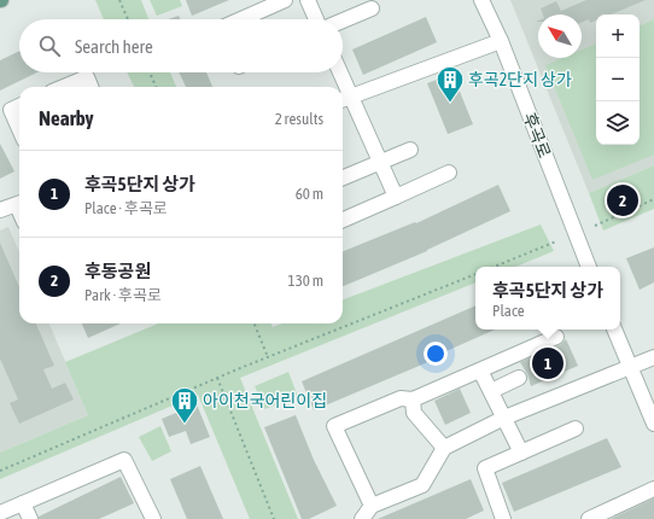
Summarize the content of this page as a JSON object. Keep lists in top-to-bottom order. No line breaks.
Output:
{"streets":{"street":["후곡로"]},"places":{"building":["후곡2단지 상가","아이천국어린이집"]},"north":"top left","page":{"map_buttons":["+","−"],"search":"Search here","heading":["Nearby","2 results"],"list":[{"mark":"1","name":"후곡5단지 상가","note":"Place · 후곡로","value":"60 m"},{"mark":"2","name":"후동공원","note":"Park · 후곡로","value":"130 m"}],"pins":["2","1"],"popup":["후곡5단지 상가","Place"]}}
